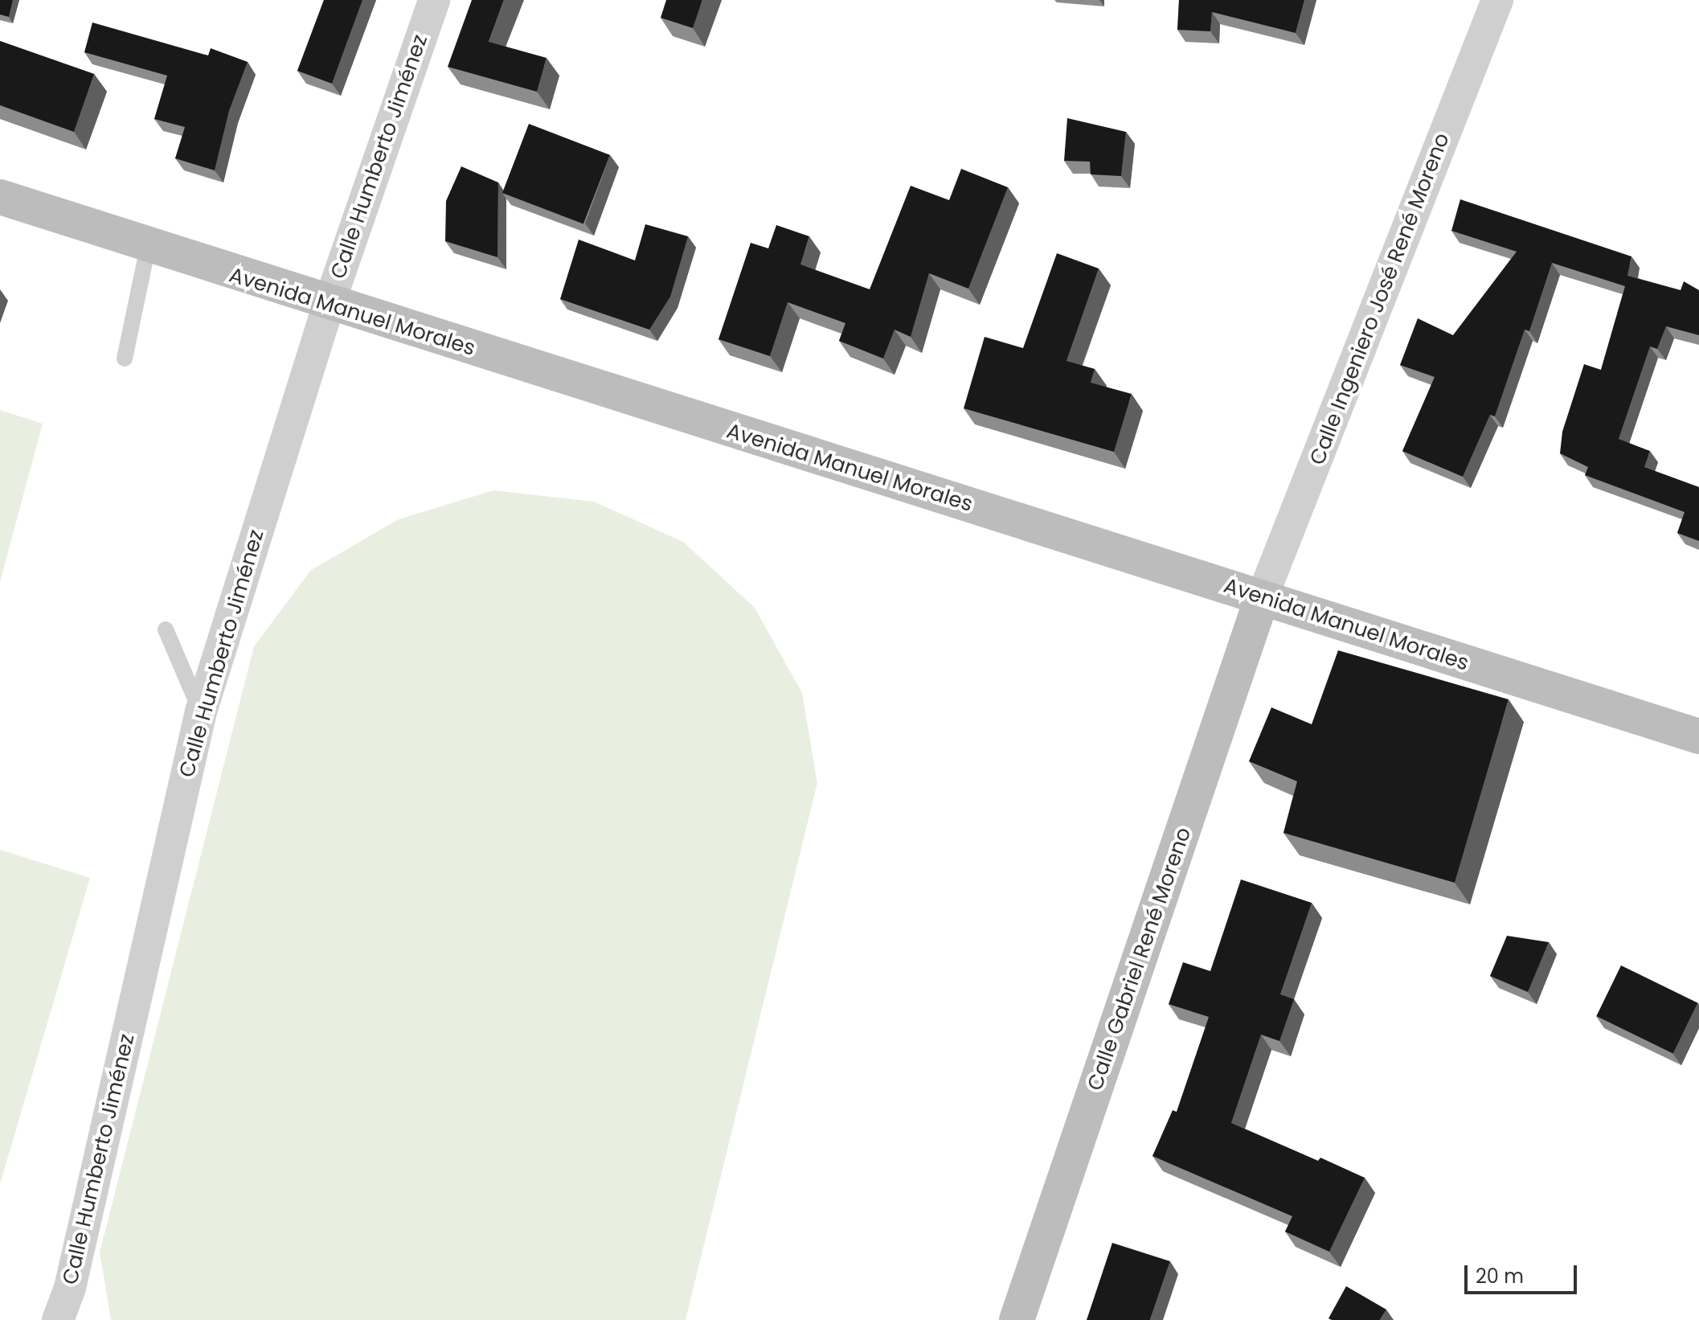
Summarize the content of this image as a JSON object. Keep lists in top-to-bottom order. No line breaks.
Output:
{"streets":{"street":["Calle Humberto Jiménez","Calle Ingeniero José René Moreno","Avenida Manuel Morales","Calle Gabriel René Moreno"]},"crossings":[["Calle Humberto Jiménez","Avenida Manuel Morales"],["Calle Ingeniero José René Moreno","Avenida Manuel Morales"],["Calle Ingeniero José René Moreno","Calle Gabriel René Moreno"],["Avenida Manuel Morales","Calle Gabriel René Moreno"]],"scale_bar":"20 m"}
